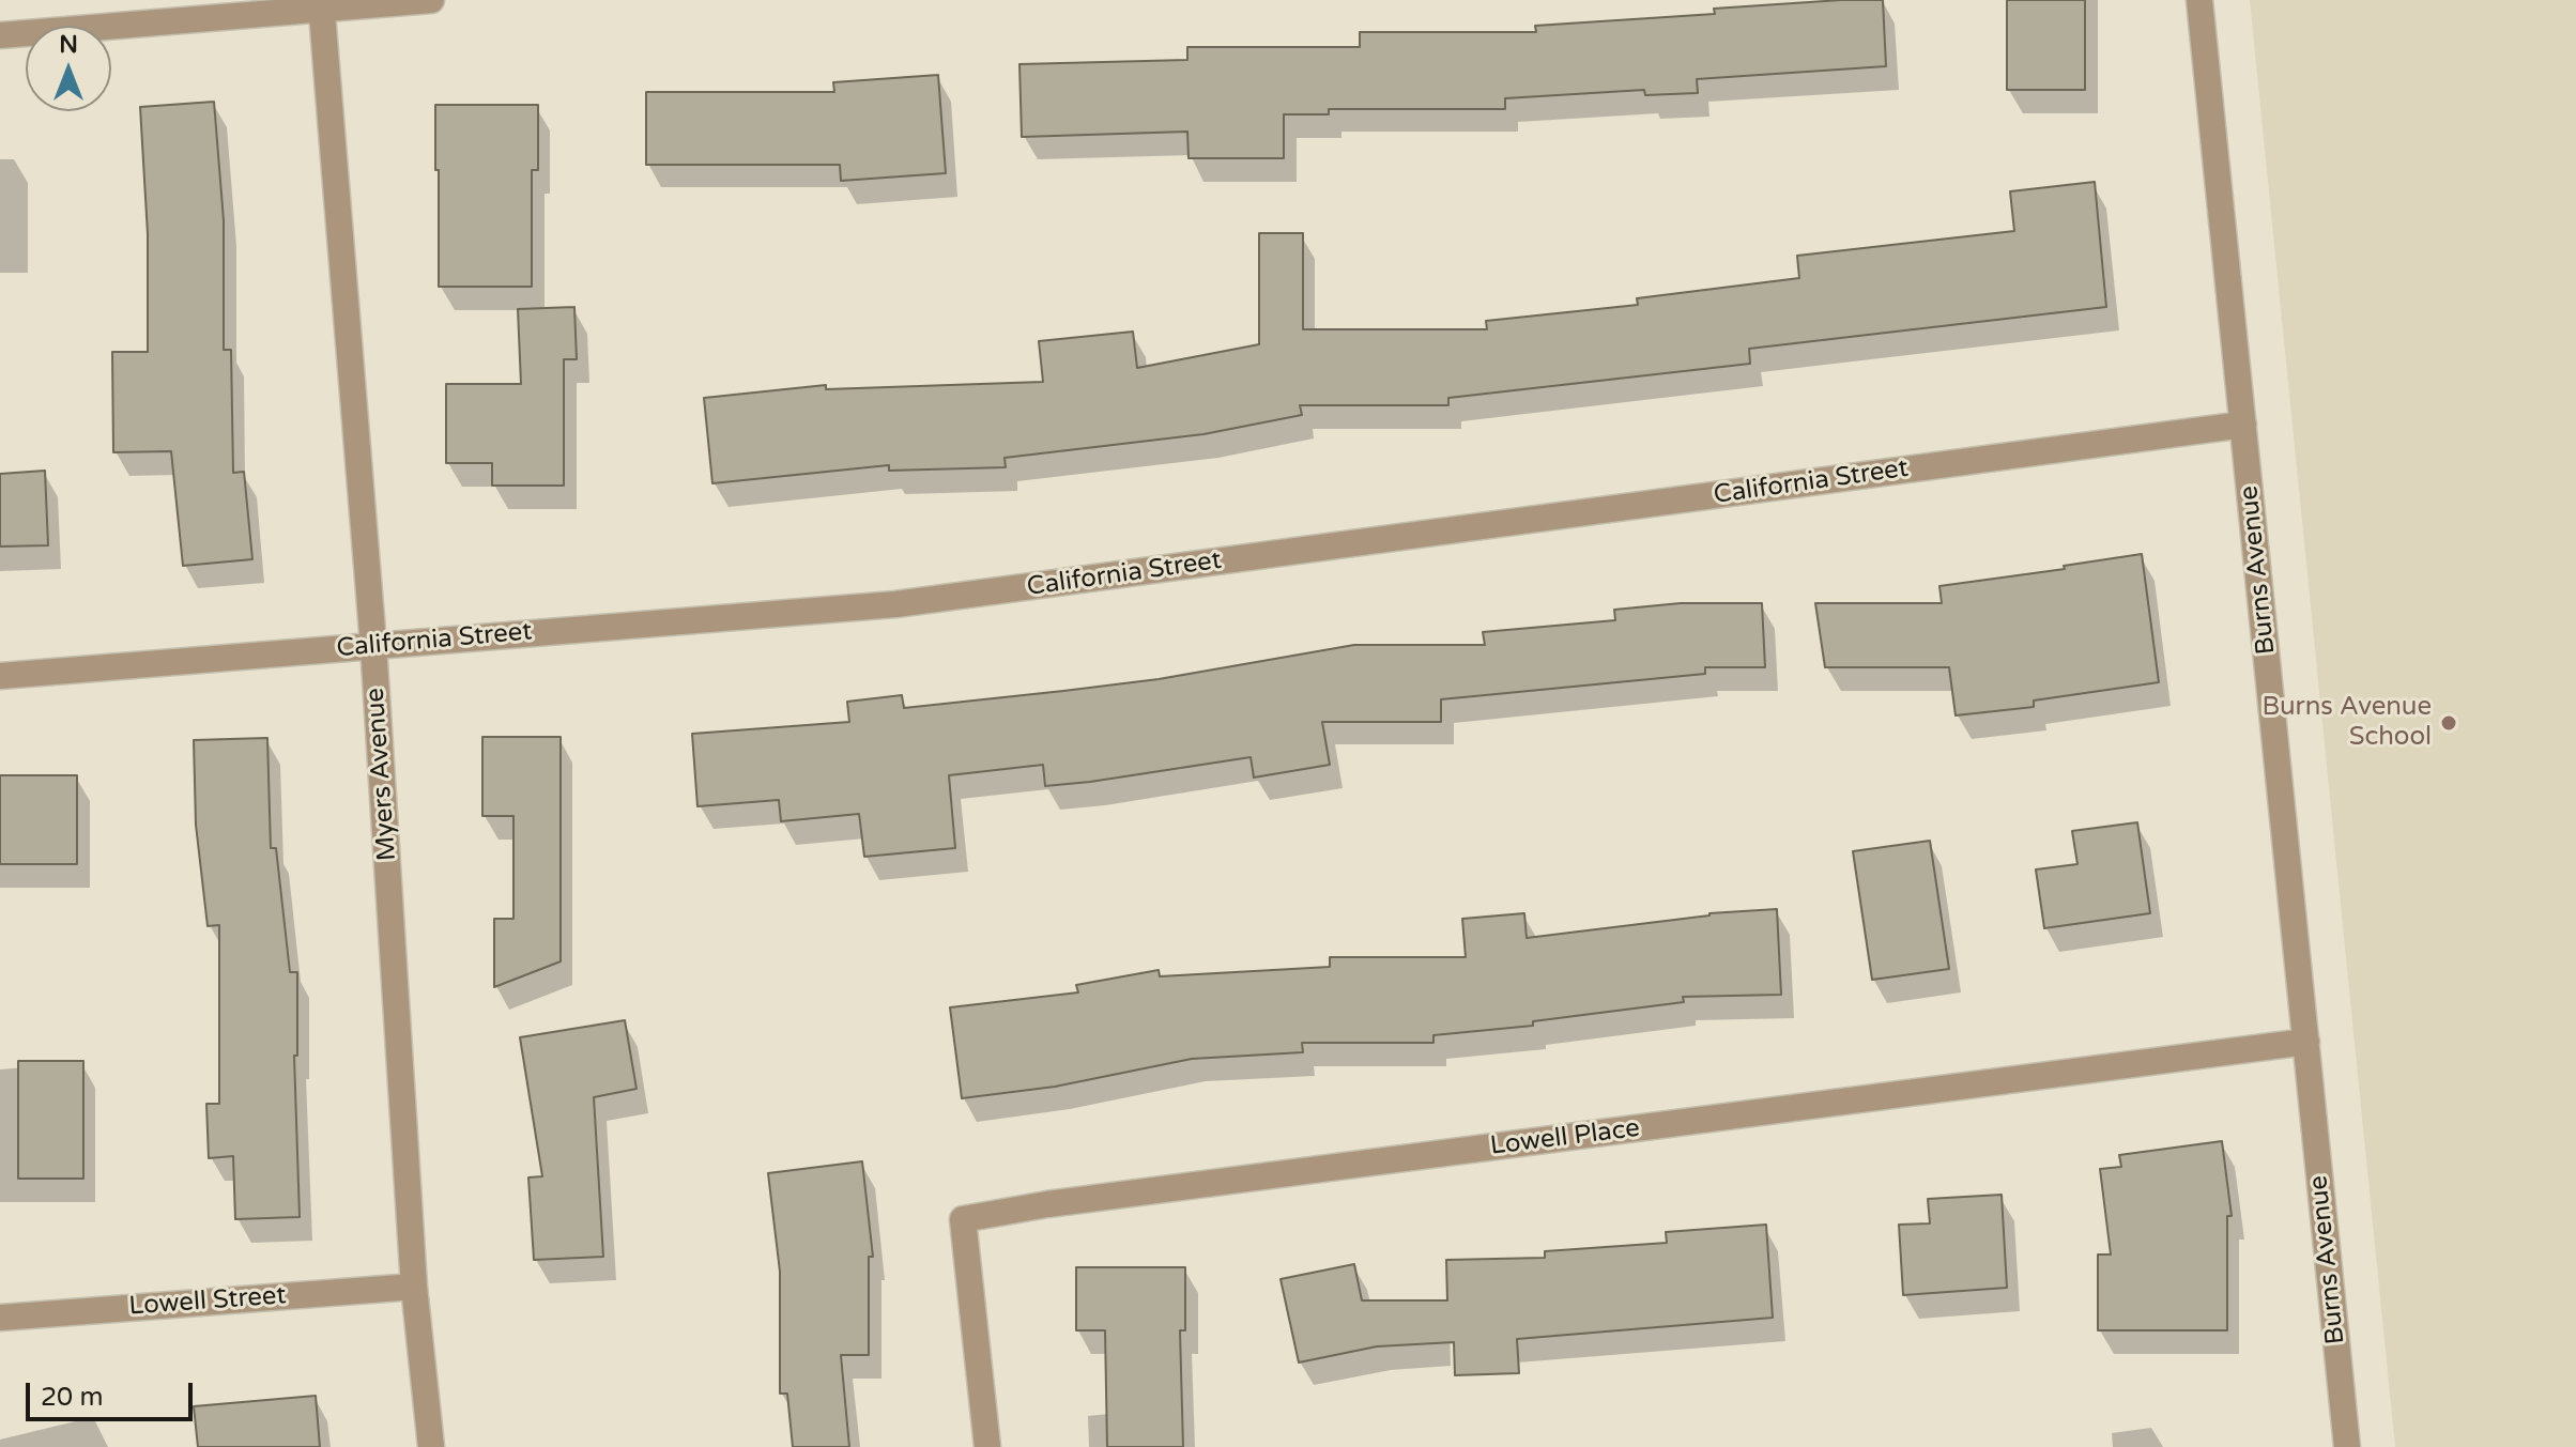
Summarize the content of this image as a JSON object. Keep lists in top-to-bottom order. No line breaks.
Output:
{"streets":{"street":["California Street","Burns Avenue","Myers Avenue","Lowell Place","Lowell Street"]},"crossings":[["California Street","Burns Avenue"],["California Street","Myers Avenue"],["Burns Avenue","Lowell Place"],["Myers Avenue","Lowell Street"]],"places":["Burns Avenue School"],"scale_bar":"20 m","north":"top"}
